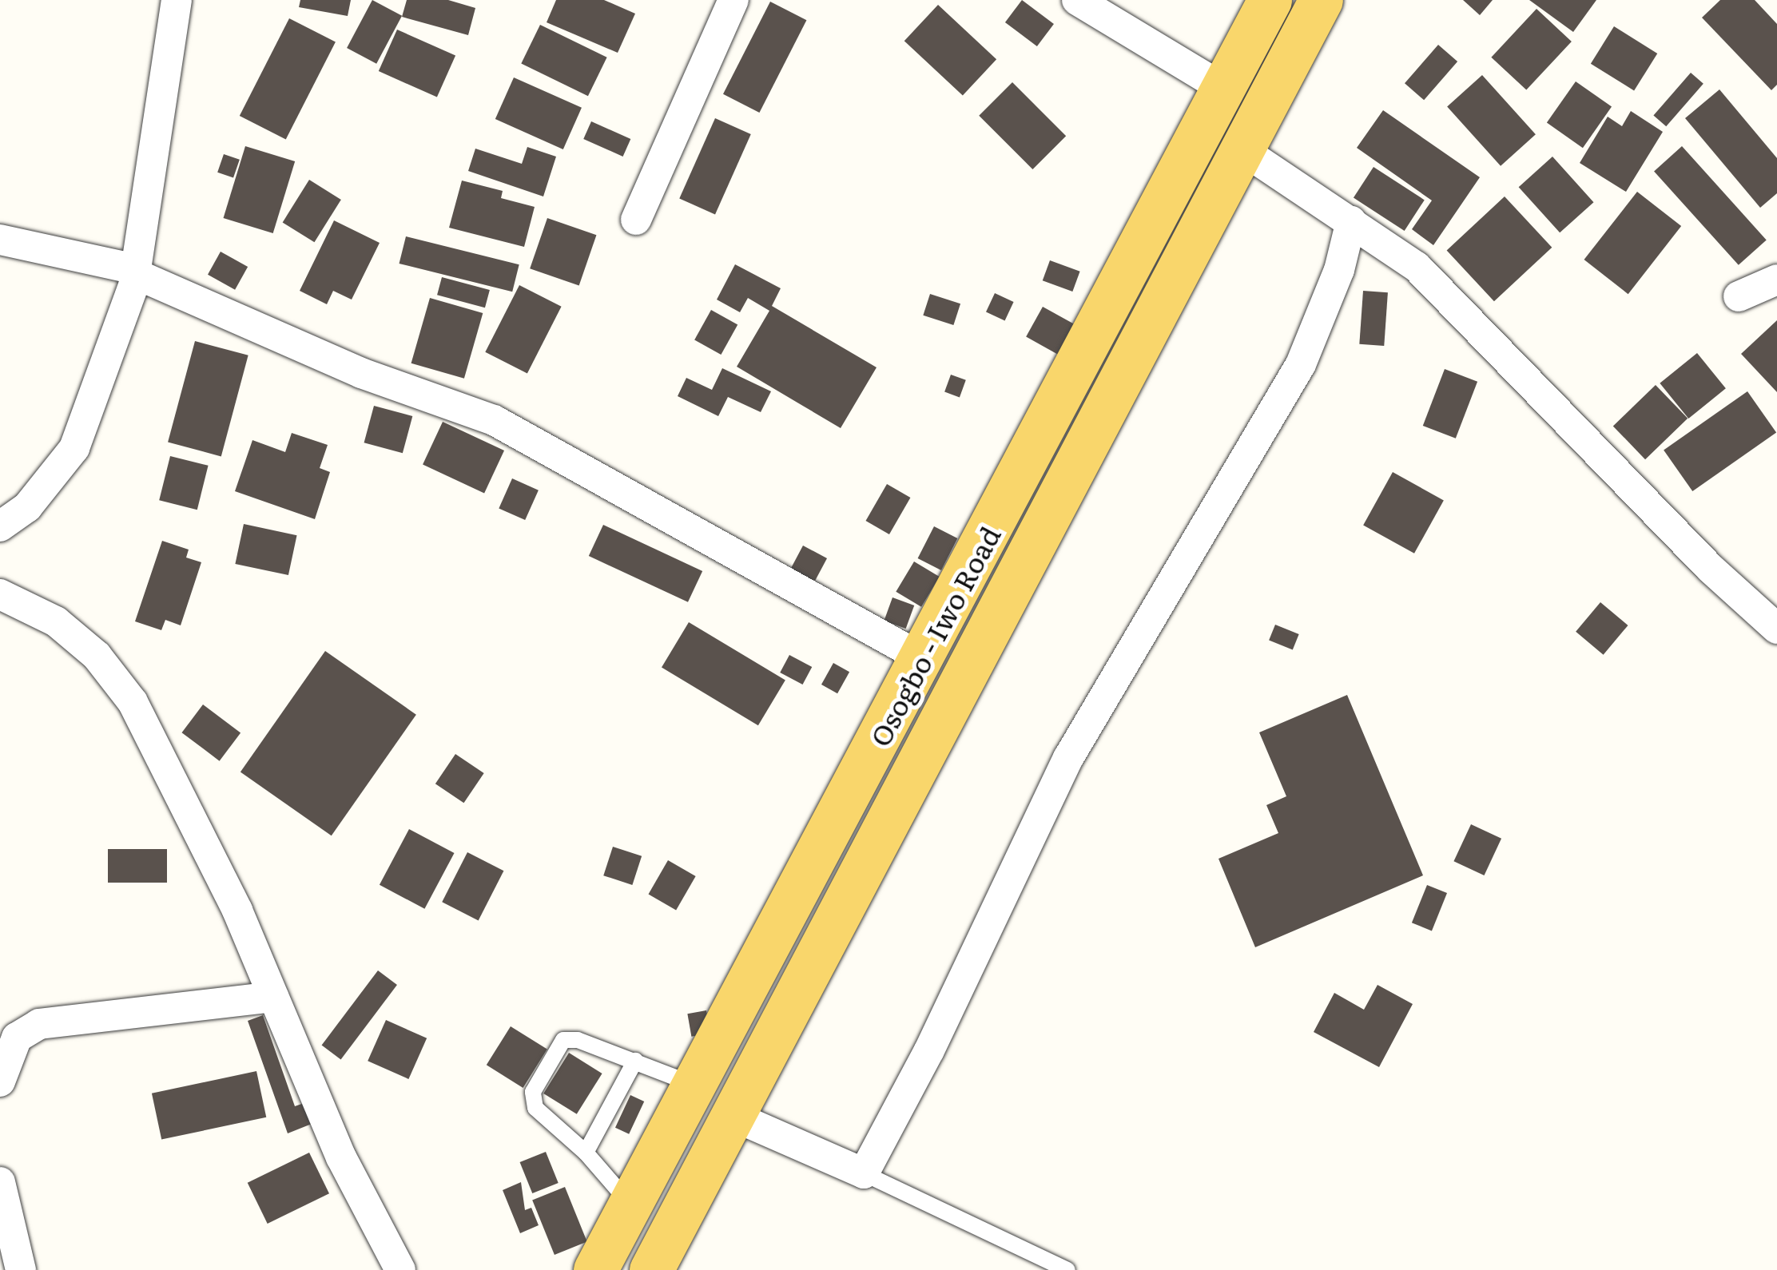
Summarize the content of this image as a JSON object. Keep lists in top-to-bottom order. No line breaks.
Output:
{"streets":{"main road":["Osogbo - Iwo Road"]}}
